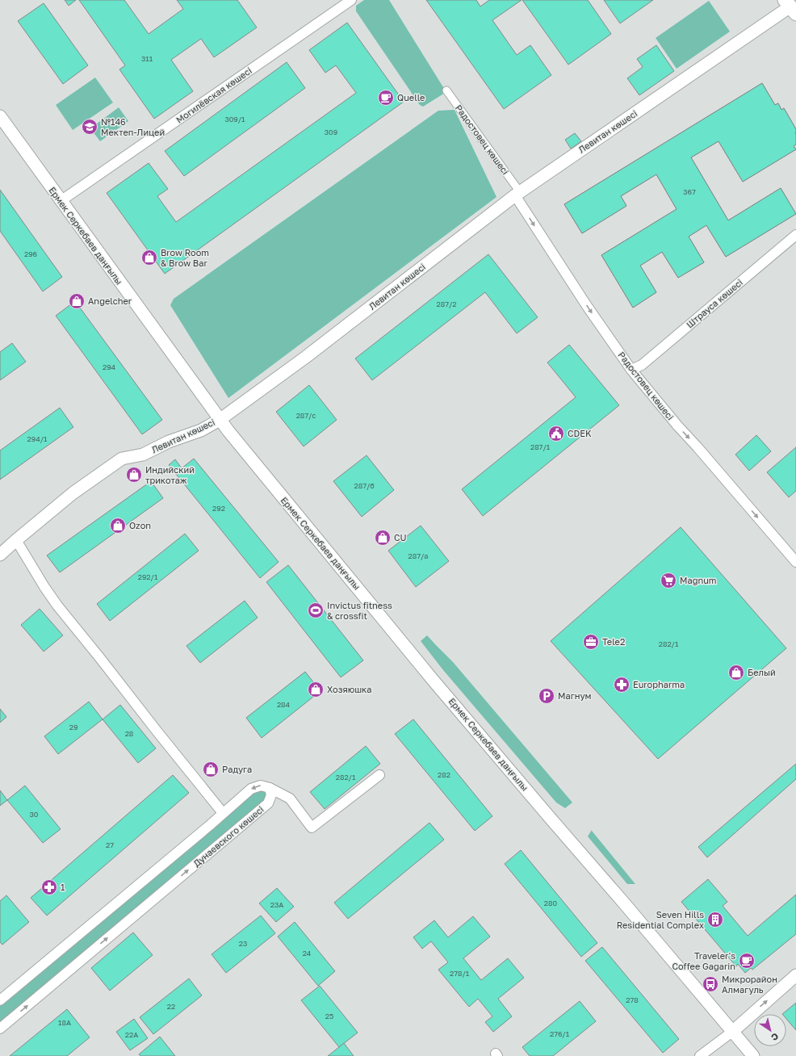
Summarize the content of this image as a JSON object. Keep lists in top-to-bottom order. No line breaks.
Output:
{"streets":{"street":["Могилёвская көшесі","Левитан көшесі","Радостовец көшесі","Ермек Серкебаев даңғылы","Штрауса көшесі","Дунаевского көшесі"]},"crossings":[["Могилёвская көшесі","Ермек Серкебаев даңғылы"],["Левитан көшесі","Радостовец көшесі"],["Левитан көшесі","Ермек Серкебаев даңғылы"],["Радостовец көшесі","Штрауса көшесі"]],"one_way":["Радостовец көшесі"],"places":{"cafe":["Quelle","Traveler's Coffee Gagarin"],"school or university":["№146 Мектеп-Лицей"],"shop":["Brow Room & Brow Bar","Angelcher","Индийский трикотаж","Ozon","CU","Белый","Хозяюшка","Радуга"],"public building":["CDEK"],"supermarket":["Magnum"],"sports":["Invictus fitness & crossfit"],"office":["Tele2"],"pharmacy":["Europharma","1"],"parking":["Магнум"],"building":["Seven Hills Residential Complex"],"bus stop":["Микрорайон Алмагуль"]},"house_numbers":["311","309/1","309","367","296","287/2","294","287/с","294/1","287/1","287/б","292","287/а","292/1","282/1","284","29","28","282","282/1","30","27","280","23А","23","24","278/1","278","22","25","18А","276/1","22А"],"north":"bottom right"}
